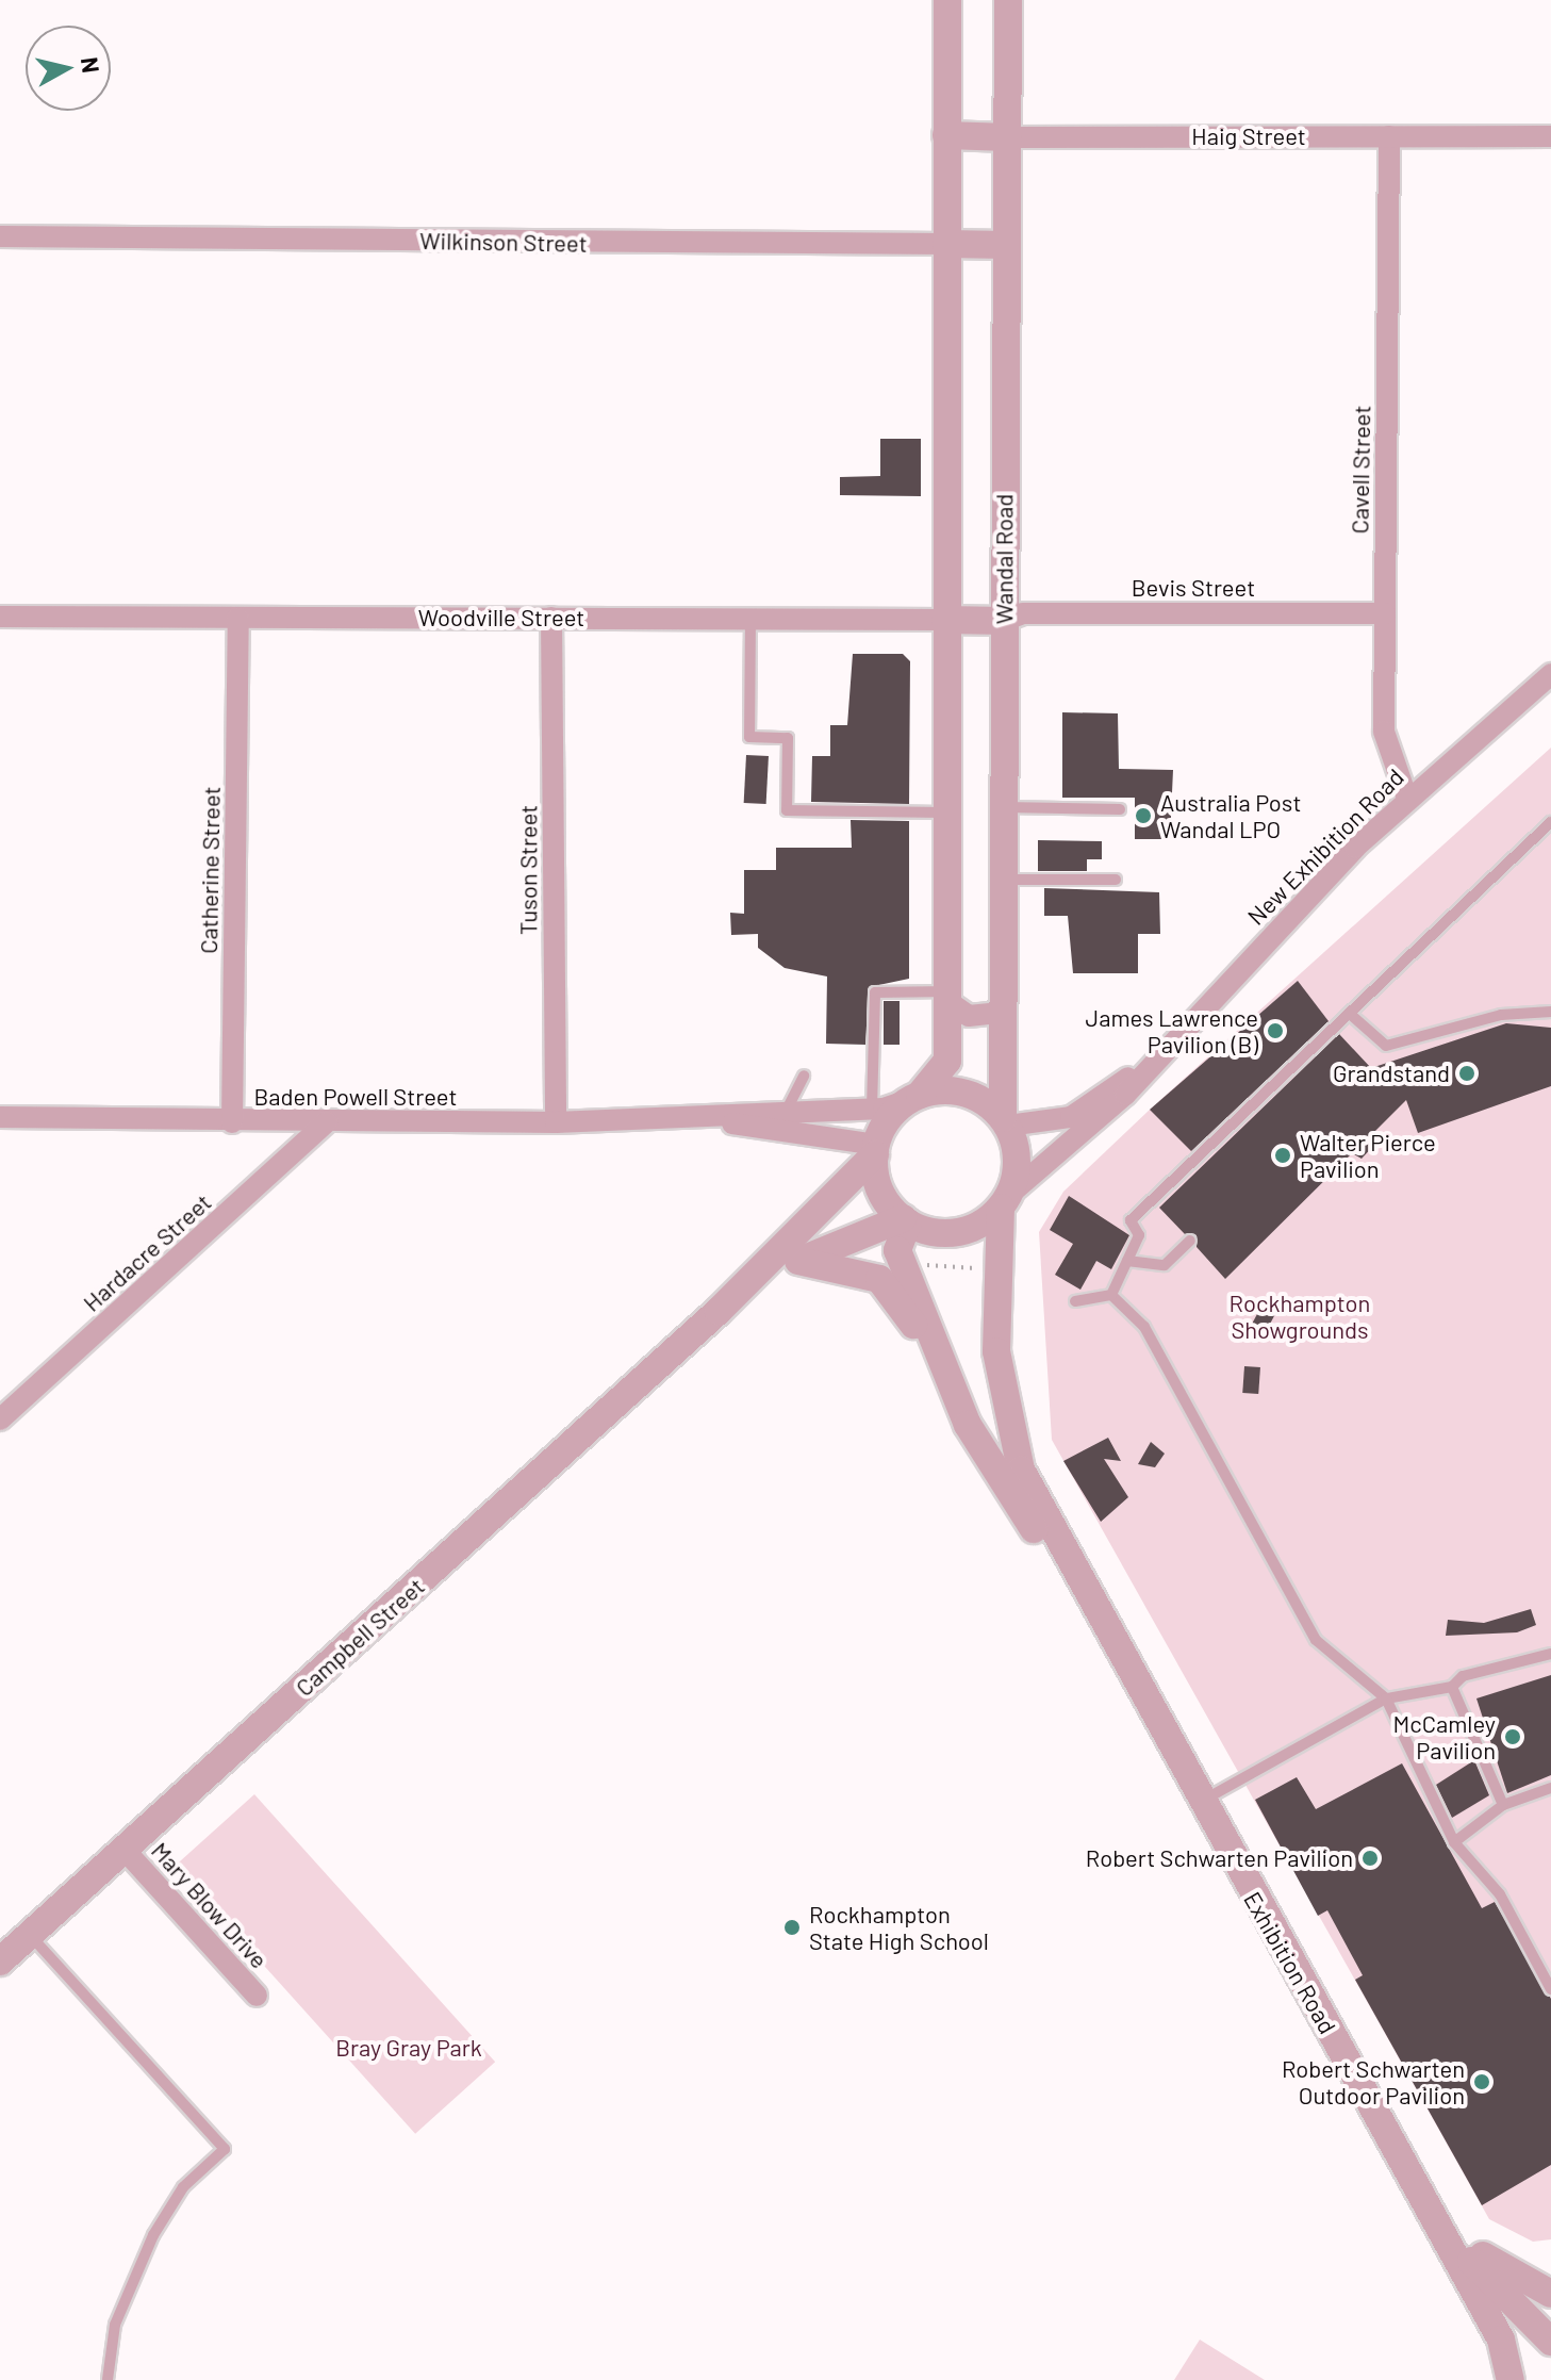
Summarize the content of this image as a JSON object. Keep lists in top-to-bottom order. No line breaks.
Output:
{"streets":{"street":["Haig Street","Wilkinson Street","Cavell Street","Wandal Road","Bevis Street","Woodville Street","New Exhibition Road","Catherine Street","Tuson Street","Baden Powell Street","Hardacre Street","Campbell Street","Mary Blow Drive","Exhibition Road"]},"crossings":[["Haig Street","Cavell Street"],["Haig Street","Wandal Road"],["Wilkinson Street","Wandal Road"],["Cavell Street","Bevis Street"],["Cavell Street","New Exhibition Road"],["Wandal Road","Bevis Street"],["Wandal Road","Woodville Street"],["Wandal Road","New Exhibition Road"],["Wandal Road","Baden Powell Street"],["Wandal Road","Campbell Street"],["Wandal Road","Exhibition Road"],["Bevis Street","Woodville Street"],["Woodville Street","Catherine Street"],["Woodville Street","Tuson Street"],["New Exhibition Road","Baden Powell Street"],["New Exhibition Road","Campbell Street"],["New Exhibition Road","Exhibition Road"],["Catherine Street","Baden Powell Street"],["Tuson Street","Baden Powell Street"],["Baden Powell Street","Hardacre Street"],["Baden Powell Street","Campbell Street"],["Baden Powell Street","Exhibition Road"],["Campbell Street","Mary Blow Drive"],["Campbell Street","Exhibition Road"]],"parks":["Rockhampton Showgrounds","Bray Gray Park"],"places":["Australia Post Wandal LPO","James Lawrence Pavilion (B)","Grandstand","Walter Pierce Pavilion","McCamley Pavilion","Robert Schwarten Pavilion","Rockhampton State High School","Robert Schwarten Outdoor Pavilion"],"north":"right"}
